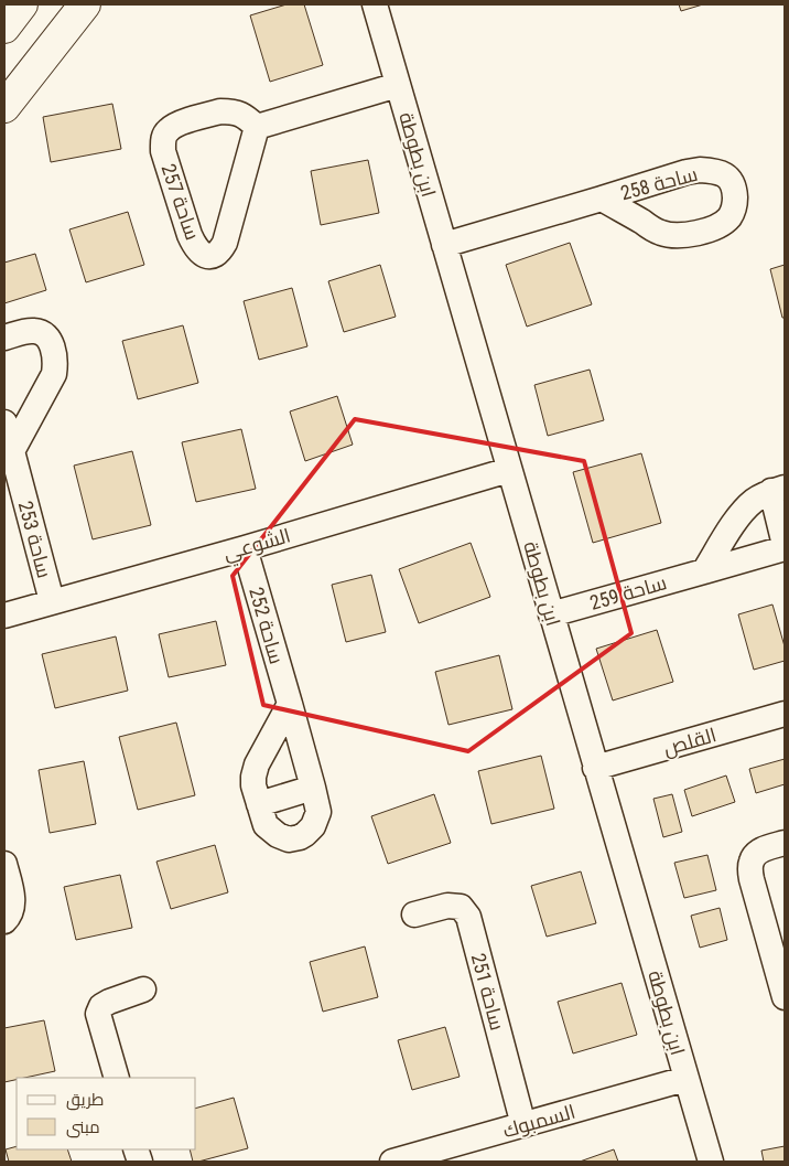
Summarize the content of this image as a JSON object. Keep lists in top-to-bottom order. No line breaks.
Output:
{"streets":{"street":["ابن بطوطة","ساحة 258","ساحة 257","ساحة 253","الشوعي","ساحة 259","ساحة 252","القلص","ساحة 251","السمبوك"]},"crossings":[["ابن بطوطة","ساحة 258"],["ابن بطوطة","الشوعي"],["ابن بطوطة","ساحة 259"],["ابن بطوطة","القلص"],["ابن بطوطة","السمبوك"],["ساحة 253","الشوعي"],["الشوعي","ساحة 252"],["ساحة 251","السمبوك"]],"legend":["طريق","مبنى"]}
